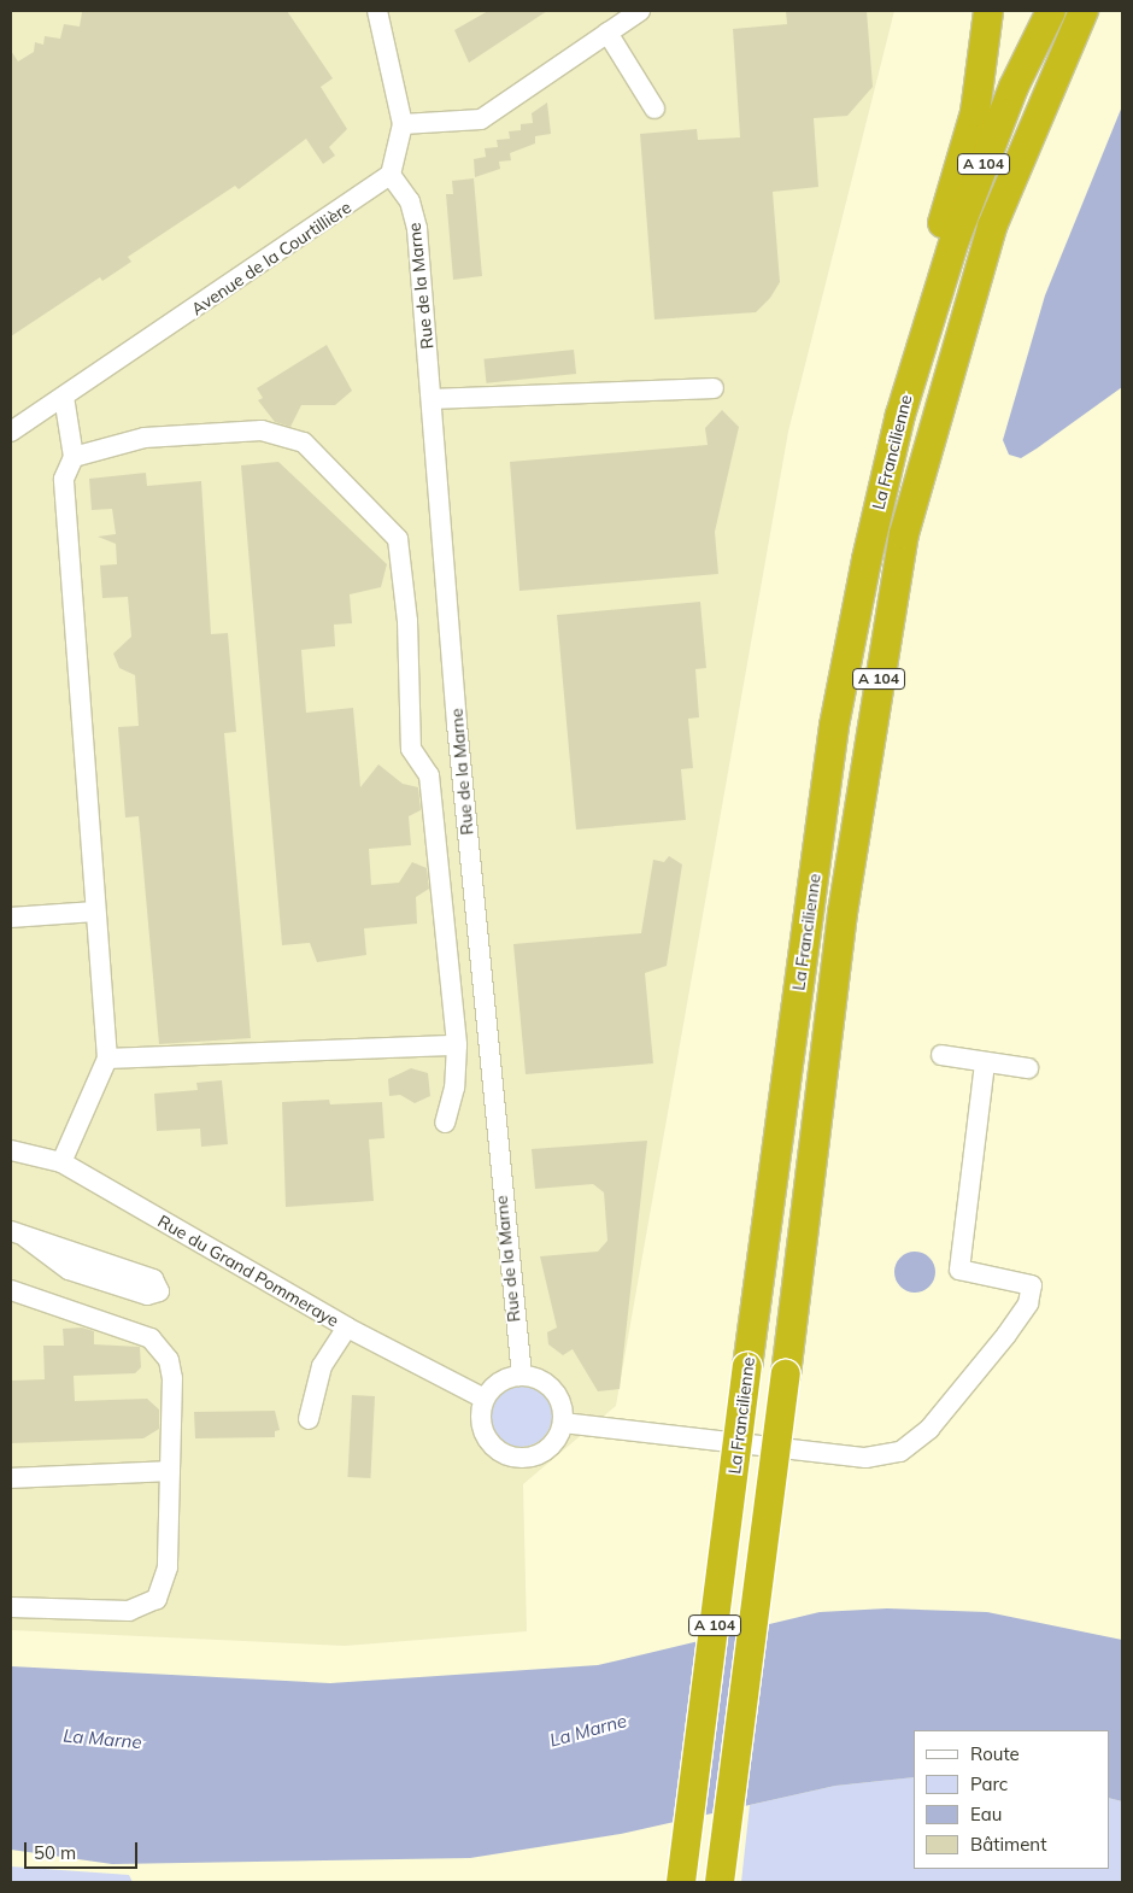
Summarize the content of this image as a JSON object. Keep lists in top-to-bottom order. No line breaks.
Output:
{"streets":{"highway":["A 104","La Francilienne"],"street":["Avenue de la Courtillière","Rue de la Marne","Rue du Grand Pommeraye"]},"crossings":[["Avenue de la Courtillière","Rue de la Marne"],["Rue de la Marne","Rue du Grand Pommeraye"]],"water":["La Marne"],"legend":["Route","Parc","Eau","Bâtiment"],"scale_bar":"50 m"}
